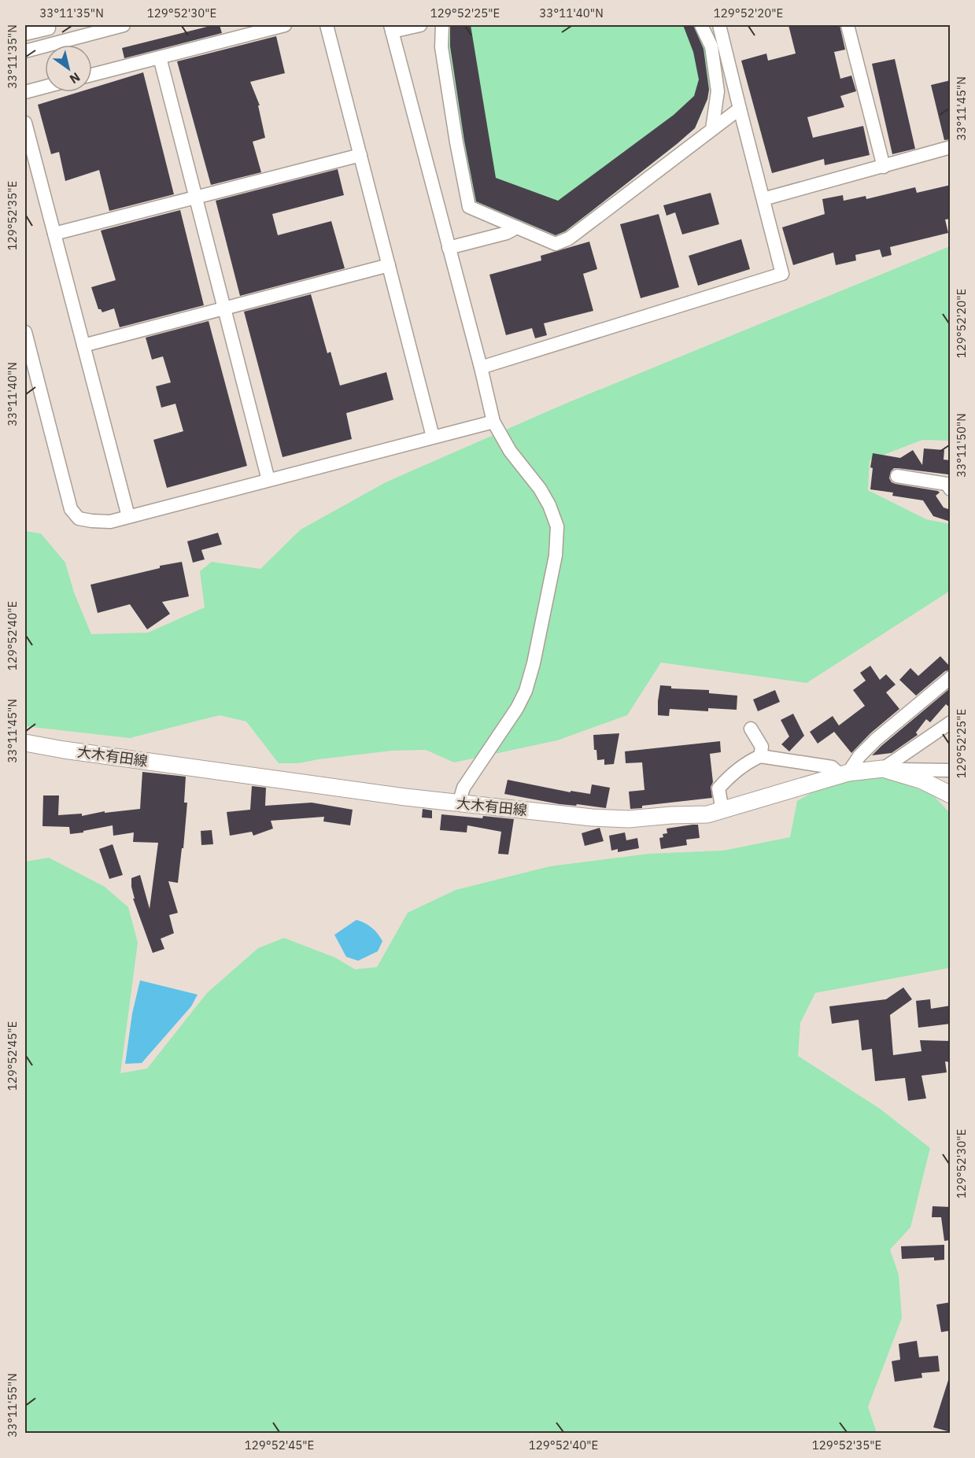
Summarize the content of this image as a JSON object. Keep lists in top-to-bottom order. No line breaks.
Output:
{"streets":{"main road":["大木有田線"]},"north":"bottom right","coordinates":["33°11'35\"N","129°52'30\"E","129°52'25\"E","33°11'40\"N","129°52'20\"E","33°11'45\"N","129°52'35\"E","33°11'50\"N","129°52'40\"E","129°52'45\"E","33°11'55\"N"]}
